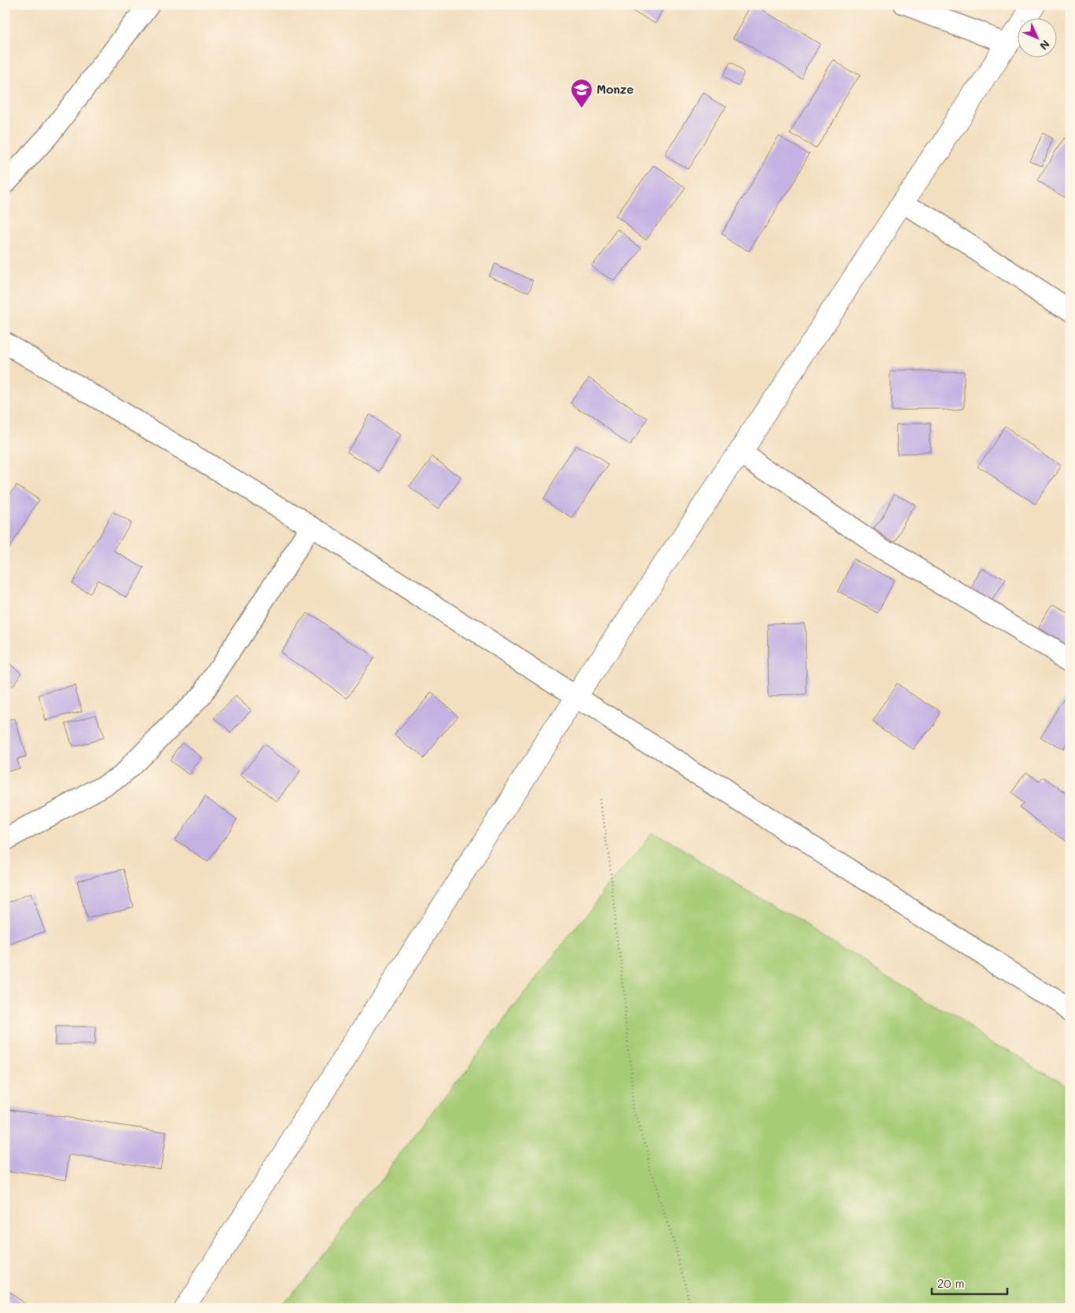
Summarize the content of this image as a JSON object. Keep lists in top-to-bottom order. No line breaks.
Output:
{"places":{"school or university":["Monze"]},"scale_bar":"20 m","north":"bottom right"}
